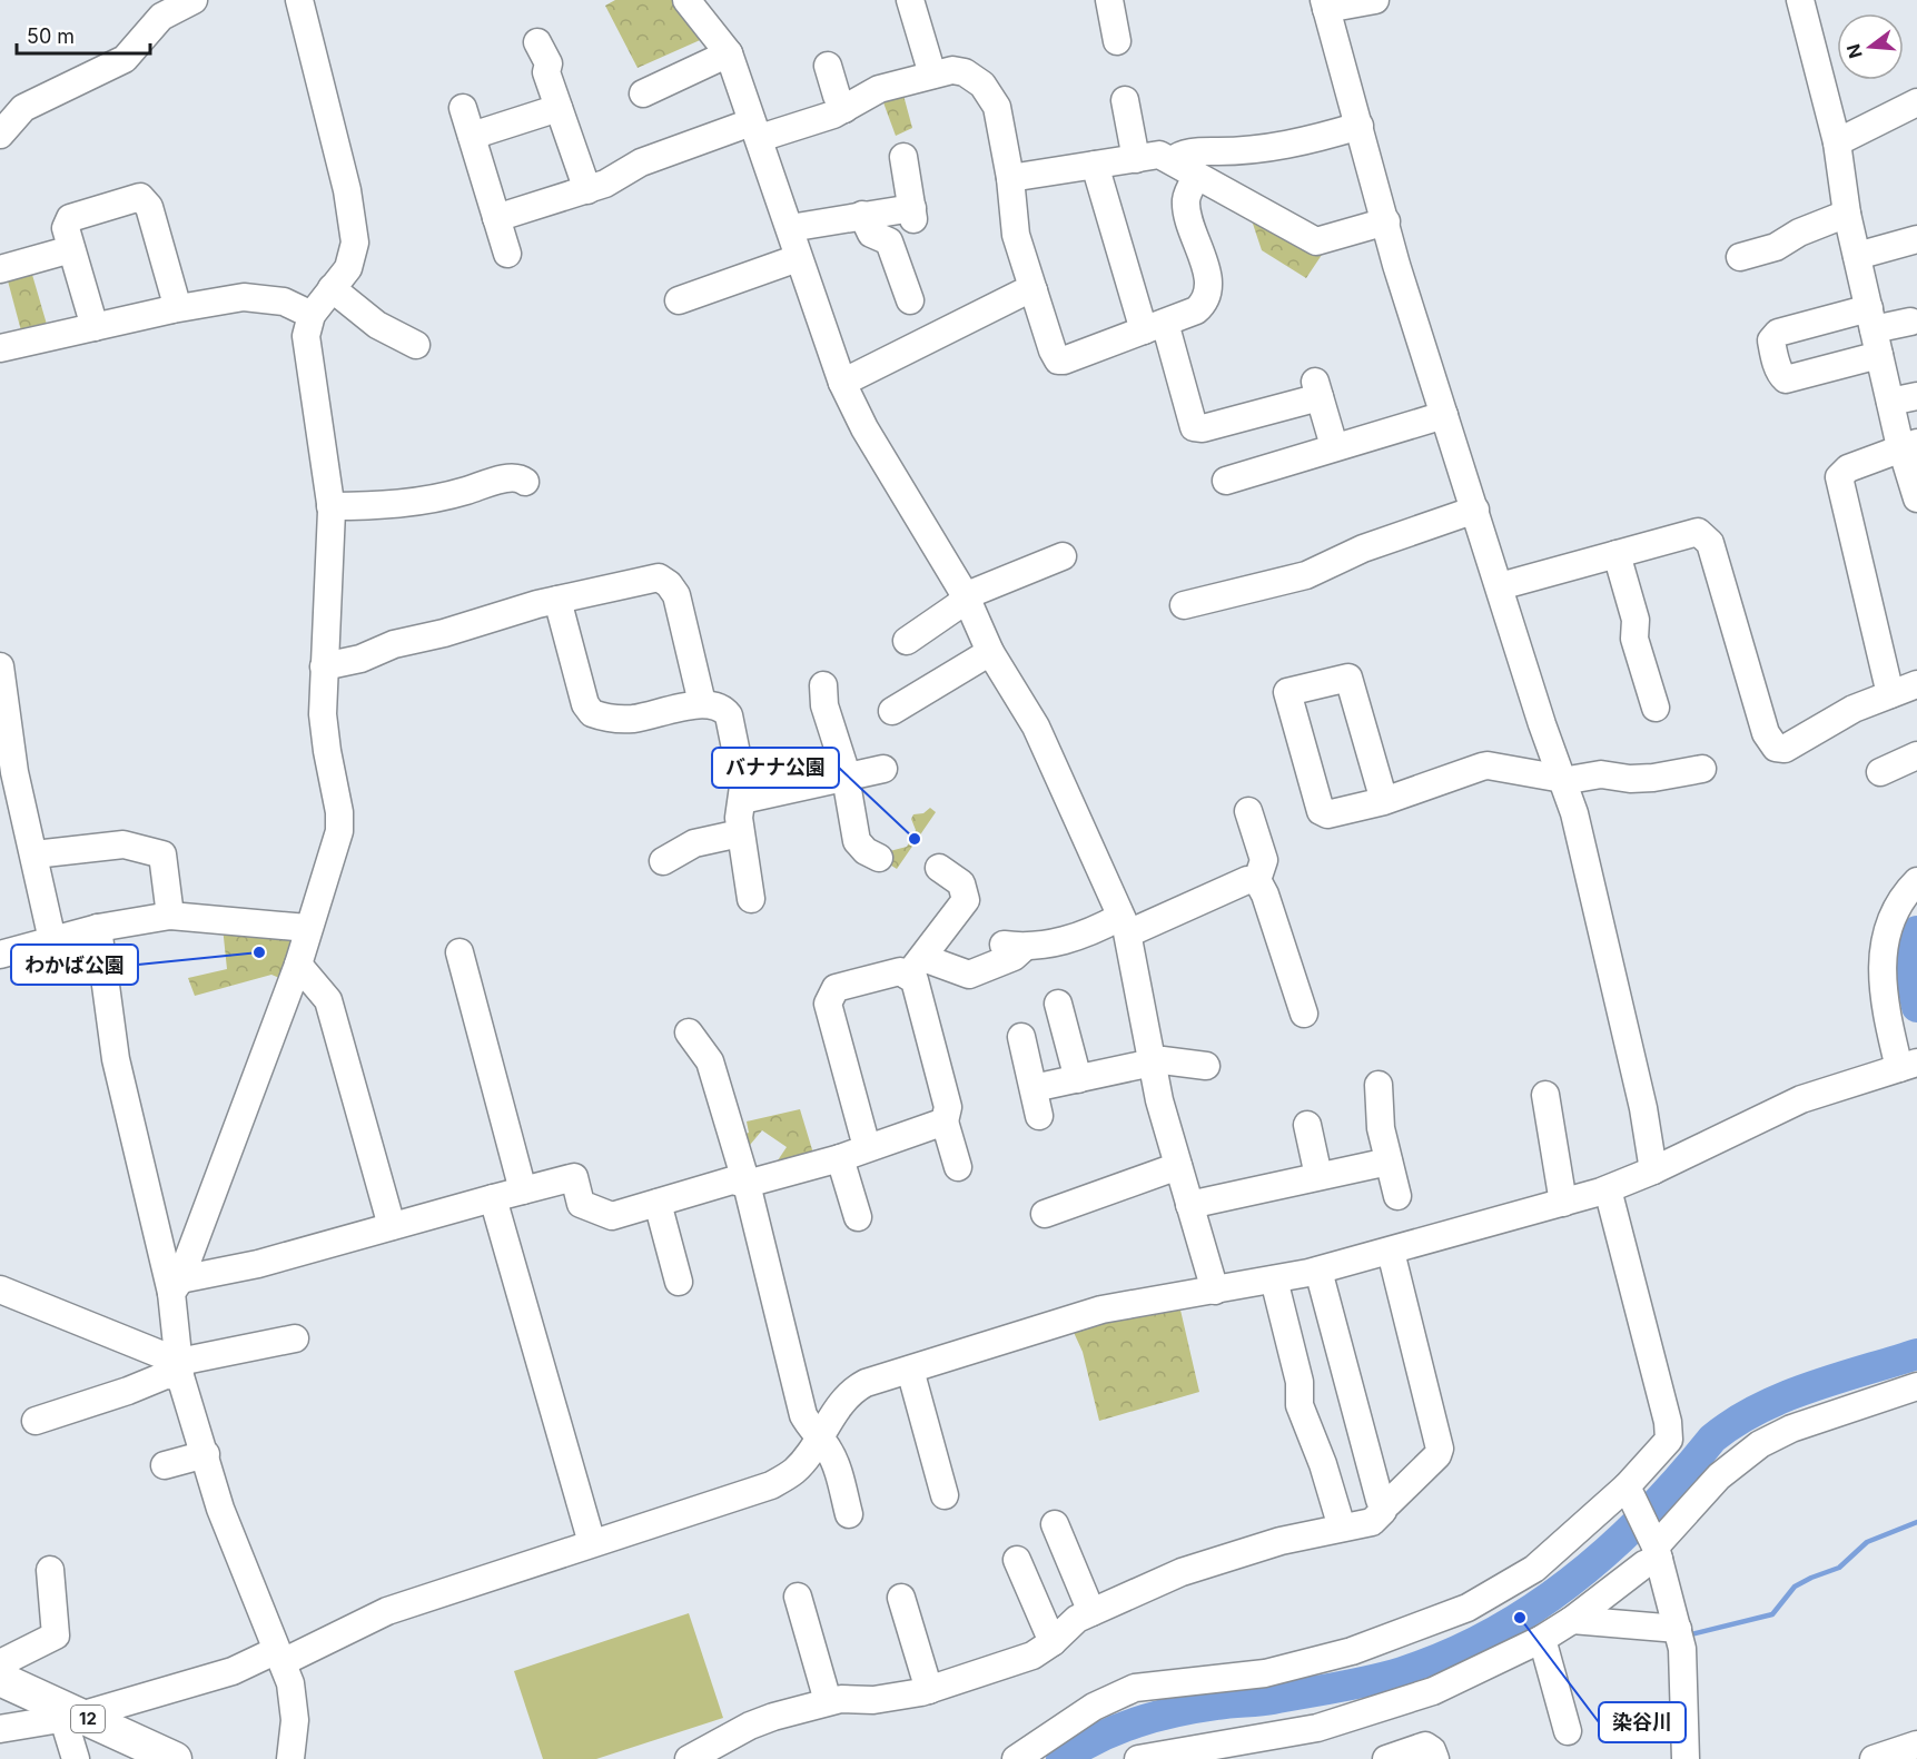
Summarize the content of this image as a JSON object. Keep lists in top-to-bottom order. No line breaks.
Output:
{"streets":{"main road":["12"]},"places":["バナナ公園","わかば公園","染谷川"],"scale_bar":"50 m","north":"left"}
